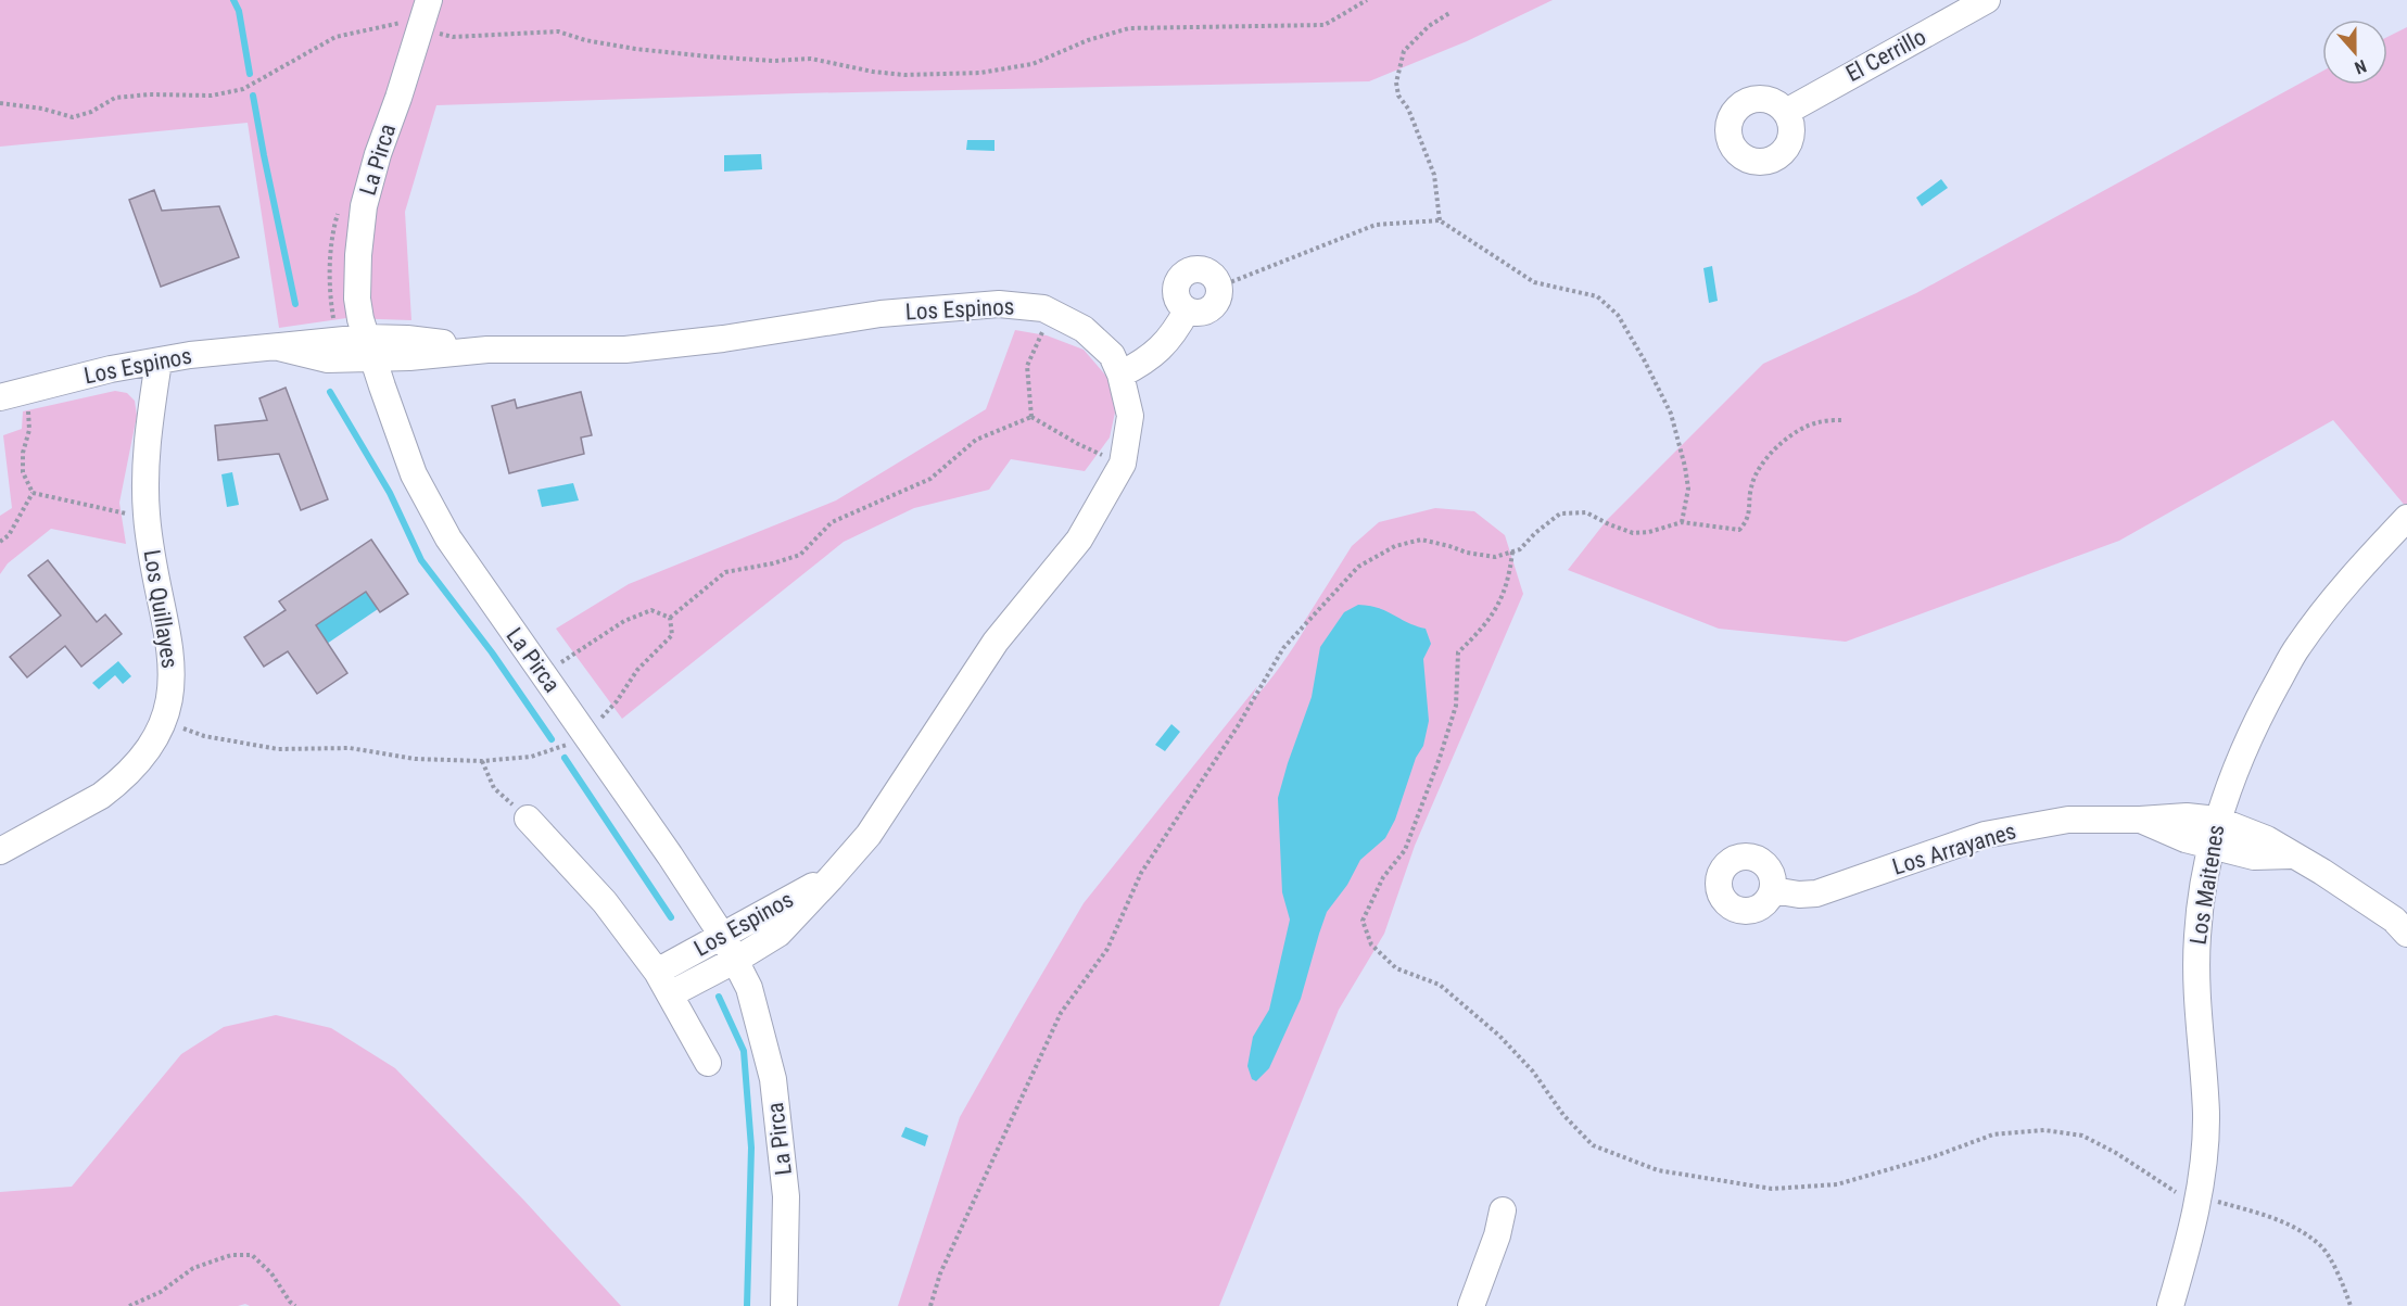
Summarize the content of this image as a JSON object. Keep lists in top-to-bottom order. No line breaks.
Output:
{"streets":{"street":["El Cerrillo","La Pirca","Los Espinos","Los Quillayes","Los Arrayanes","Los Maitenes"]},"crossings":[["La Pirca","Los Espinos"],["Los Espinos","Los Quillayes"],["Los Arrayanes","Los Maitenes"]],"north":"bottom"}
